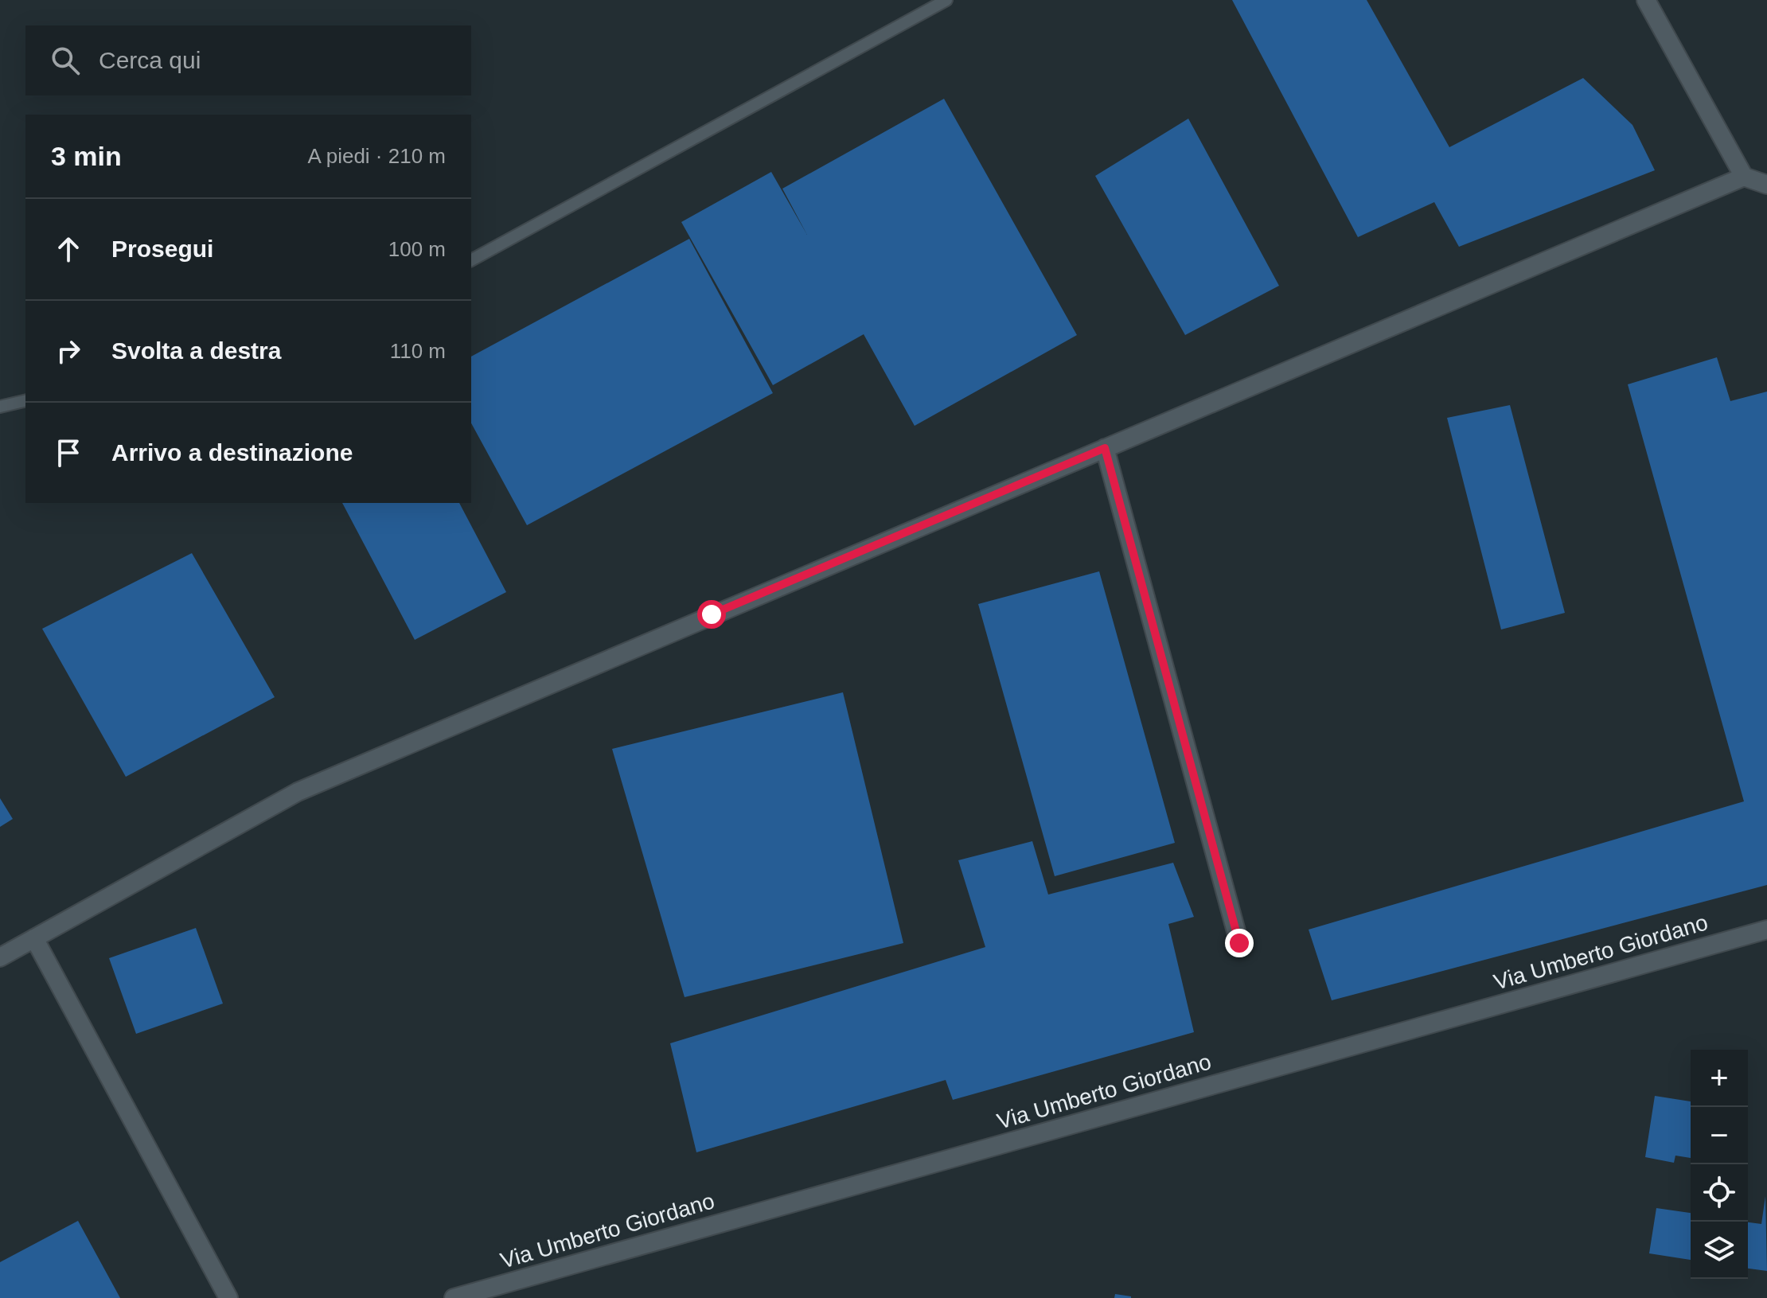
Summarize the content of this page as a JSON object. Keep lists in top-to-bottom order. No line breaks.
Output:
{"streets":{"street":["Via Umberto Giordano"]},"page":{"search":"Cerca qui","heading":["3 min","A piedi · 210 m"],"list":[["Prosegui","100 m"],["Svolta a destra","110 m"],"Arrivo a destinazione"],"map_buttons":["+","−"]}}
